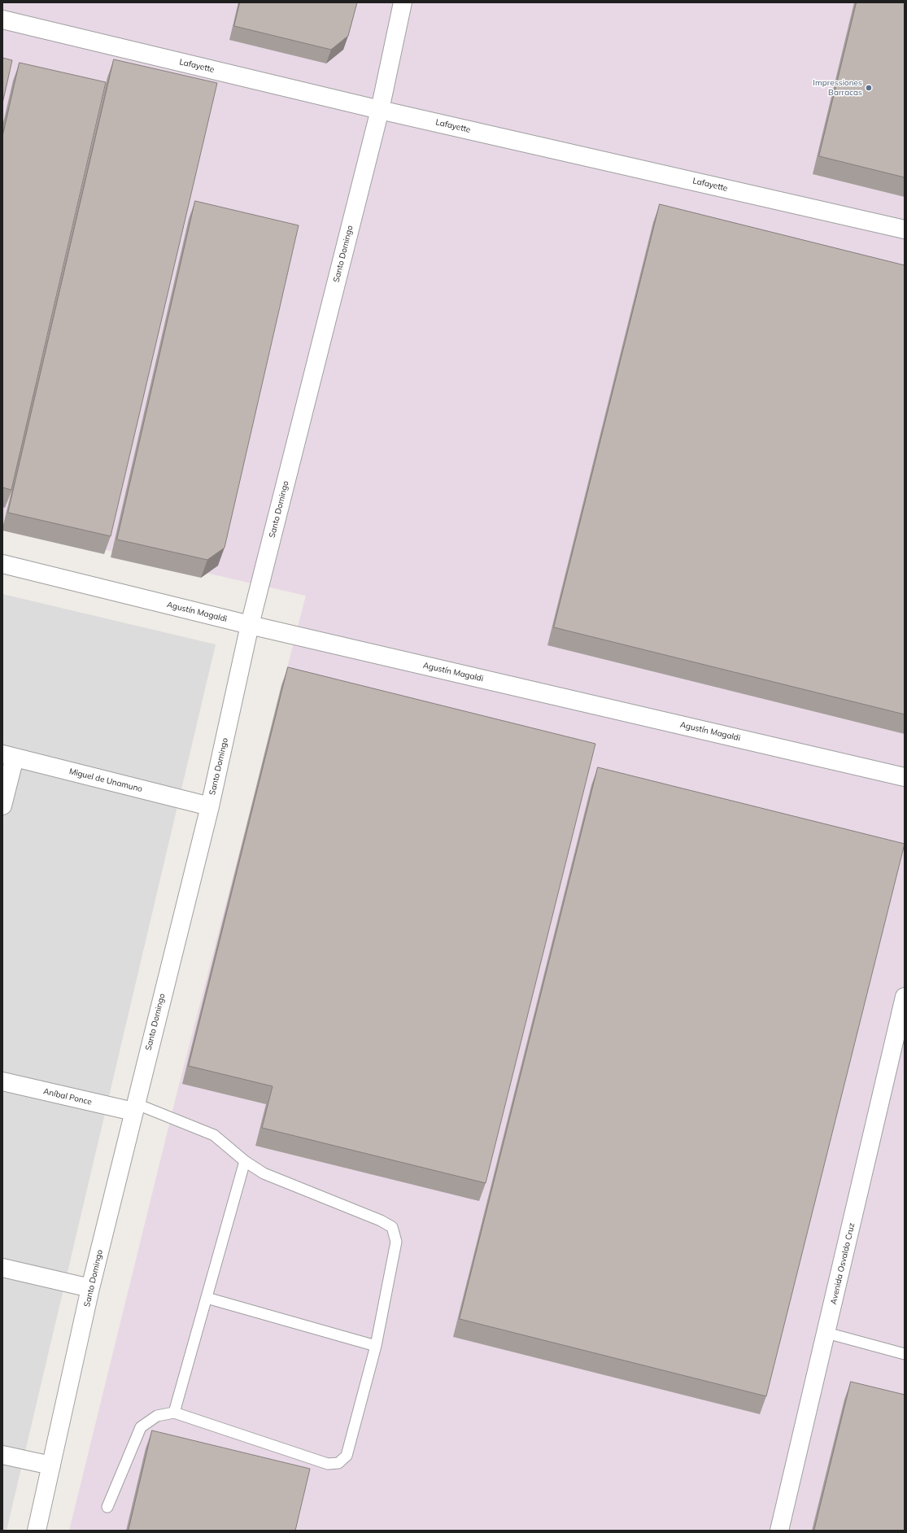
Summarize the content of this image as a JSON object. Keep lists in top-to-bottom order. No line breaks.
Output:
{"streets":{"street":["Lafayette","Santo Domingo","Agustín Magaldi","Miguel de Unamuno","Aníbal Ponce","Avenida Osvaldo Cruz"]},"crossings":[["Lafayette","Santo Domingo"],["Santo Domingo","Agustín Magaldi"],["Santo Domingo","Miguel de Unamuno"],["Santo Domingo","Aníbal Ponce"]],"places":["Impressiones Barracas"]}
